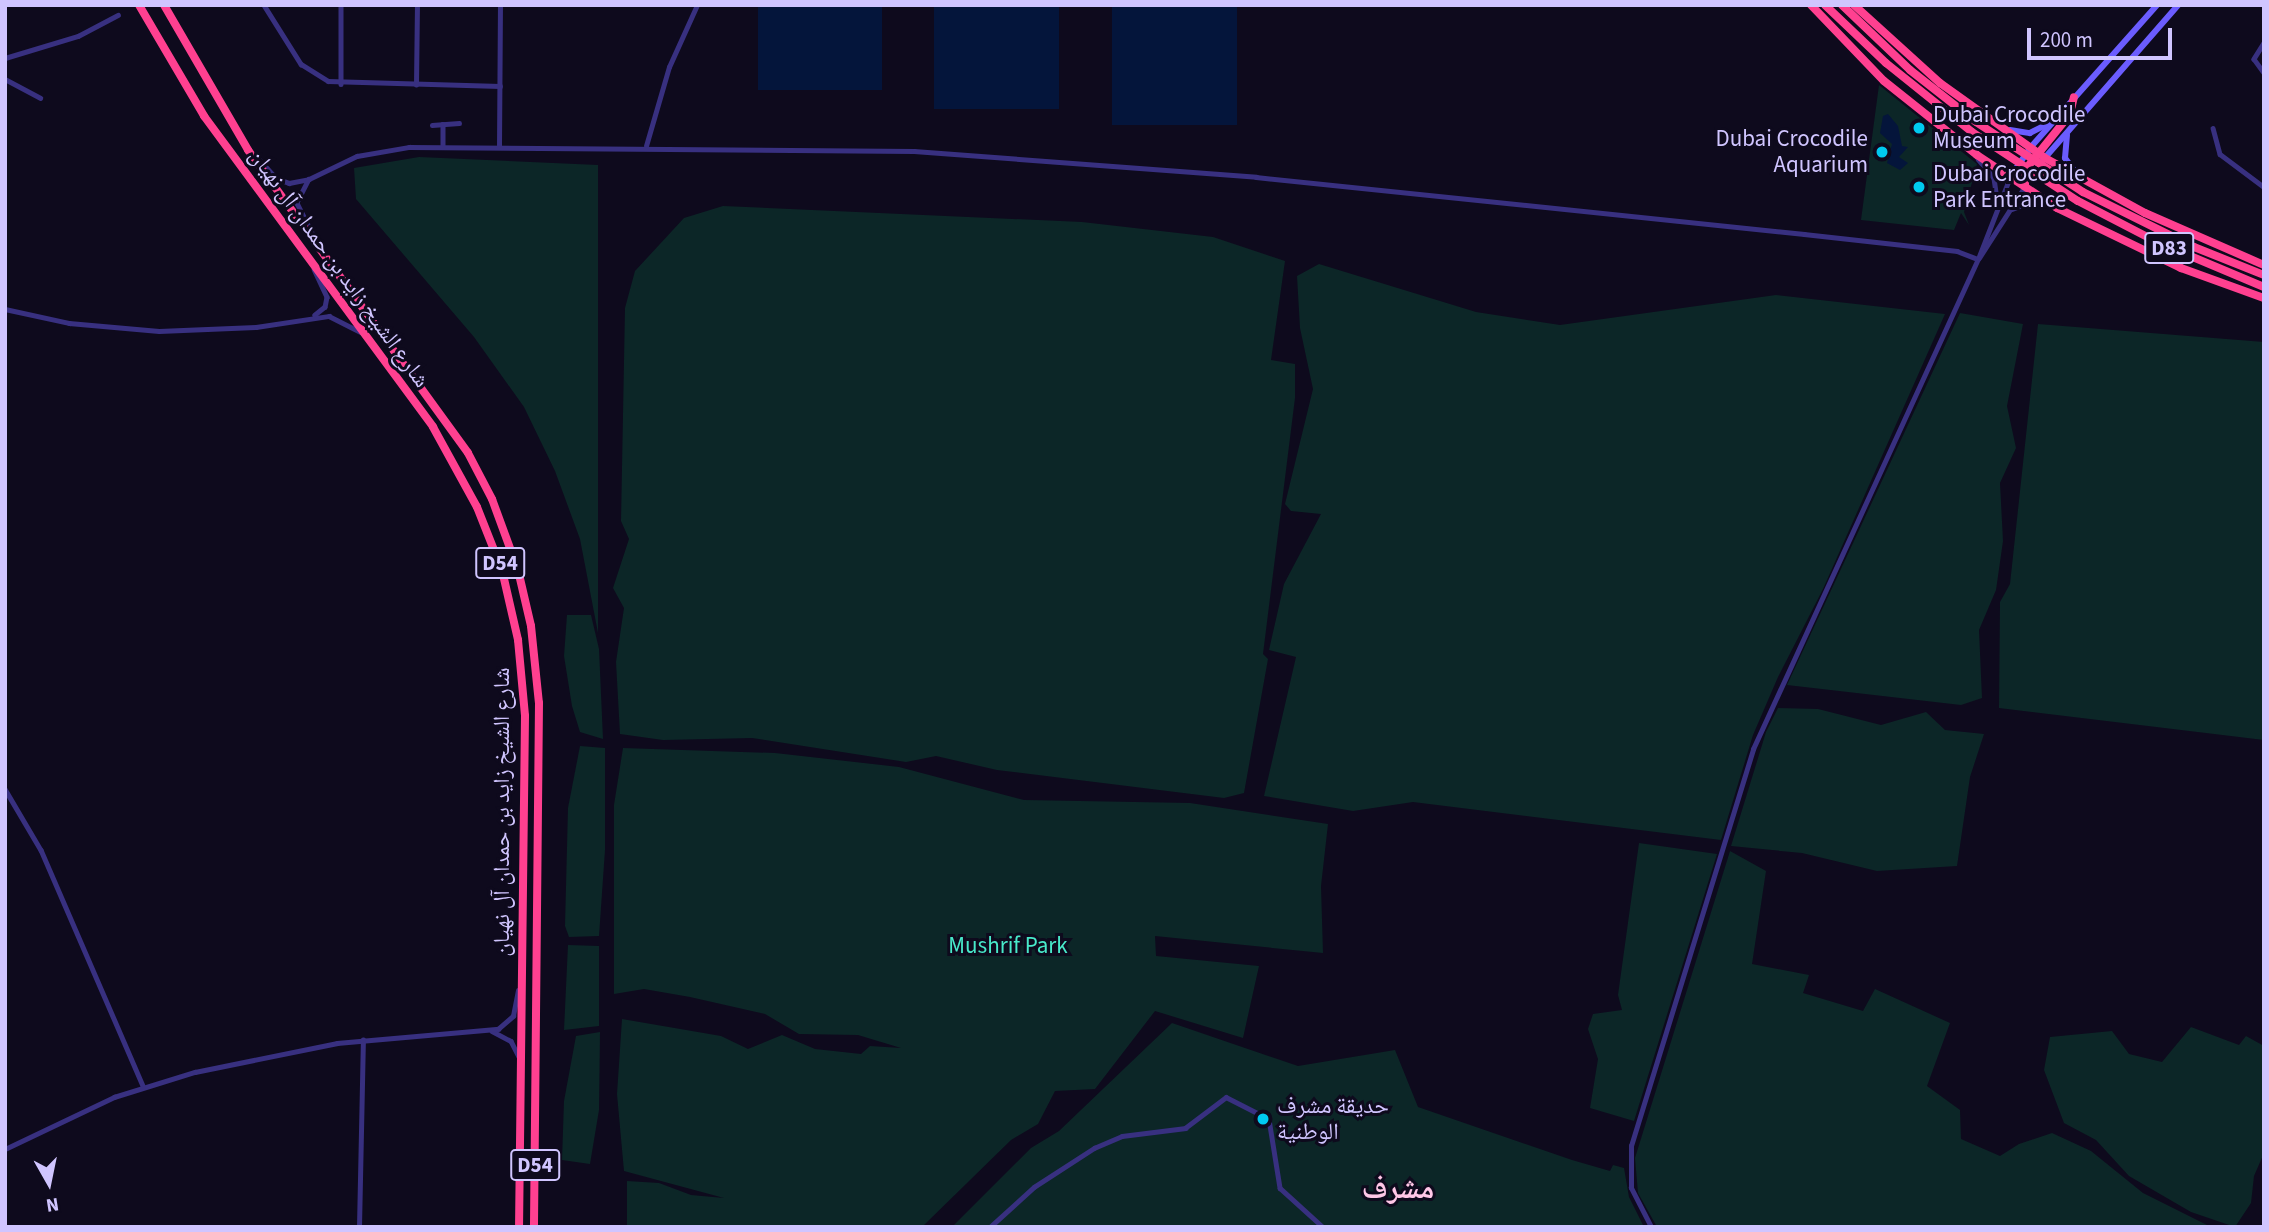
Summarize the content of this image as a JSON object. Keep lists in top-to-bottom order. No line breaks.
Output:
{"streets":{"highway":["D83","شارع الشيخ زايد بن حمدان آل نهيان","D54"]},"districts":["مشرف"],"parks":["Mushrif Park"],"places":["Dubai Crocodile Museum","Dubai Crocodile Aquarium","Dubai Crocodile Park Entrance","حديقة مشرف الوطنية"],"scale_bar":"200 m","north":"bottom"}
